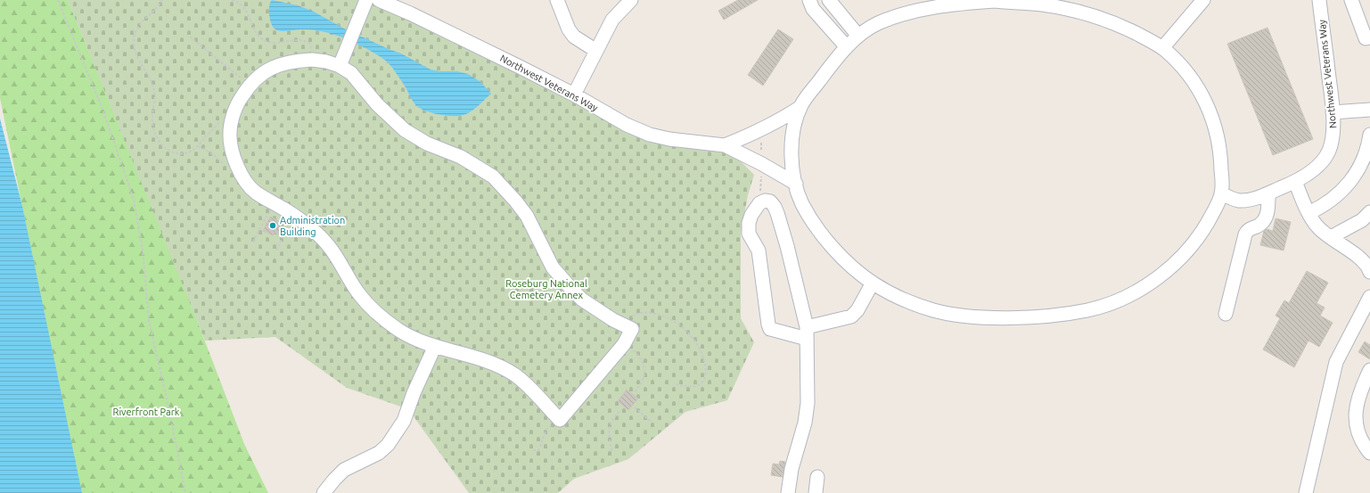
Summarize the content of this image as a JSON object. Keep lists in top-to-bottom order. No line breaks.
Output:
{"streets":{"street":["Northwest Veterans Way"]},"parks":["Roseburg National Cemetery Annex","Riverfront Park"],"places":["Administration Building"]}
